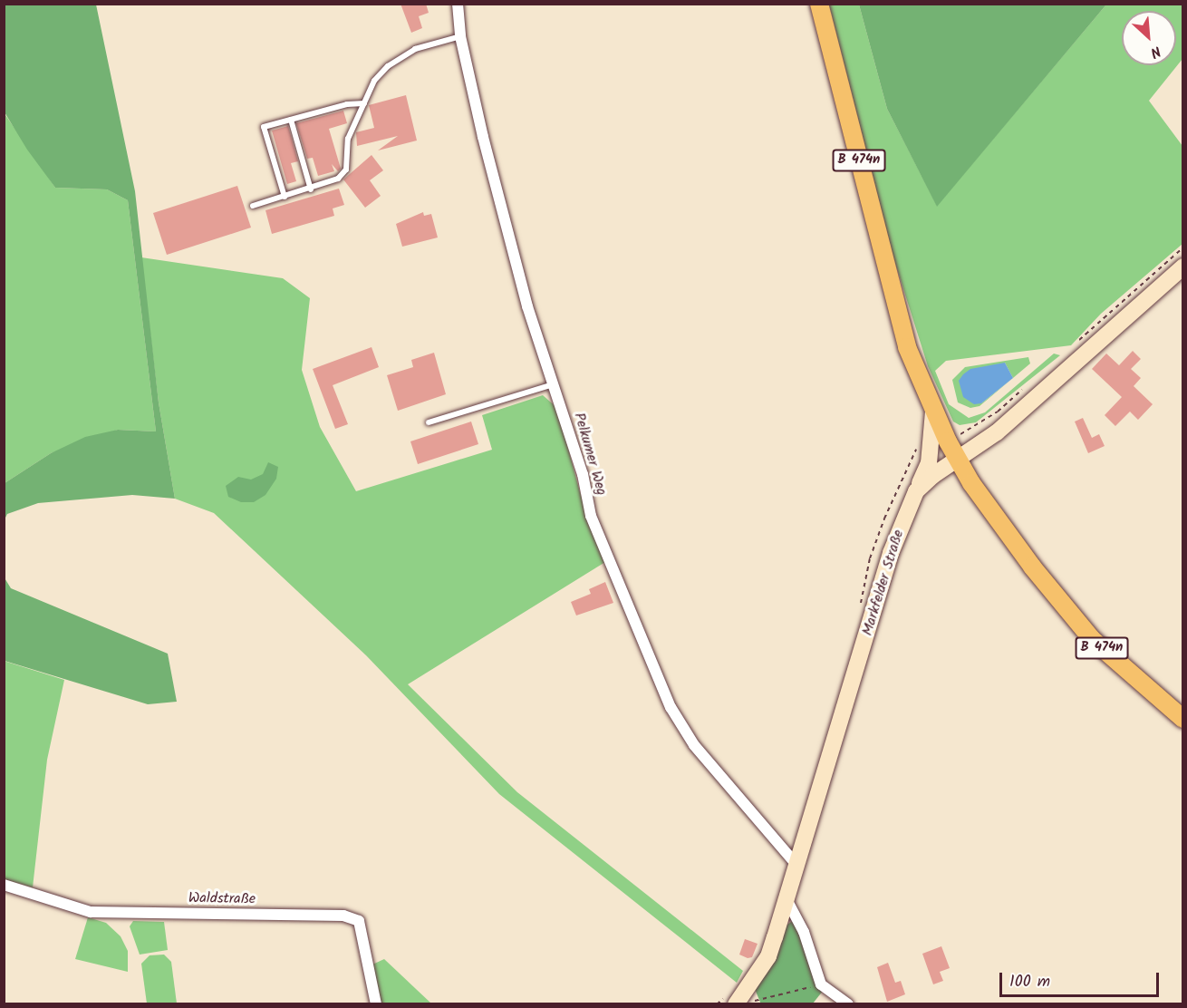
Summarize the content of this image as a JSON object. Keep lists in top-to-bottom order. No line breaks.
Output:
{"streets":{"main road":["B 474n"],"street":["Pelkumer Weg","Markfelder Straße","Waldstraße"]},"crossings":[["B 474n","Markfelder Straße"],["Pelkumer Weg","Markfelder Straße"]],"scale_bar":"100 m","north":"bottom right"}
